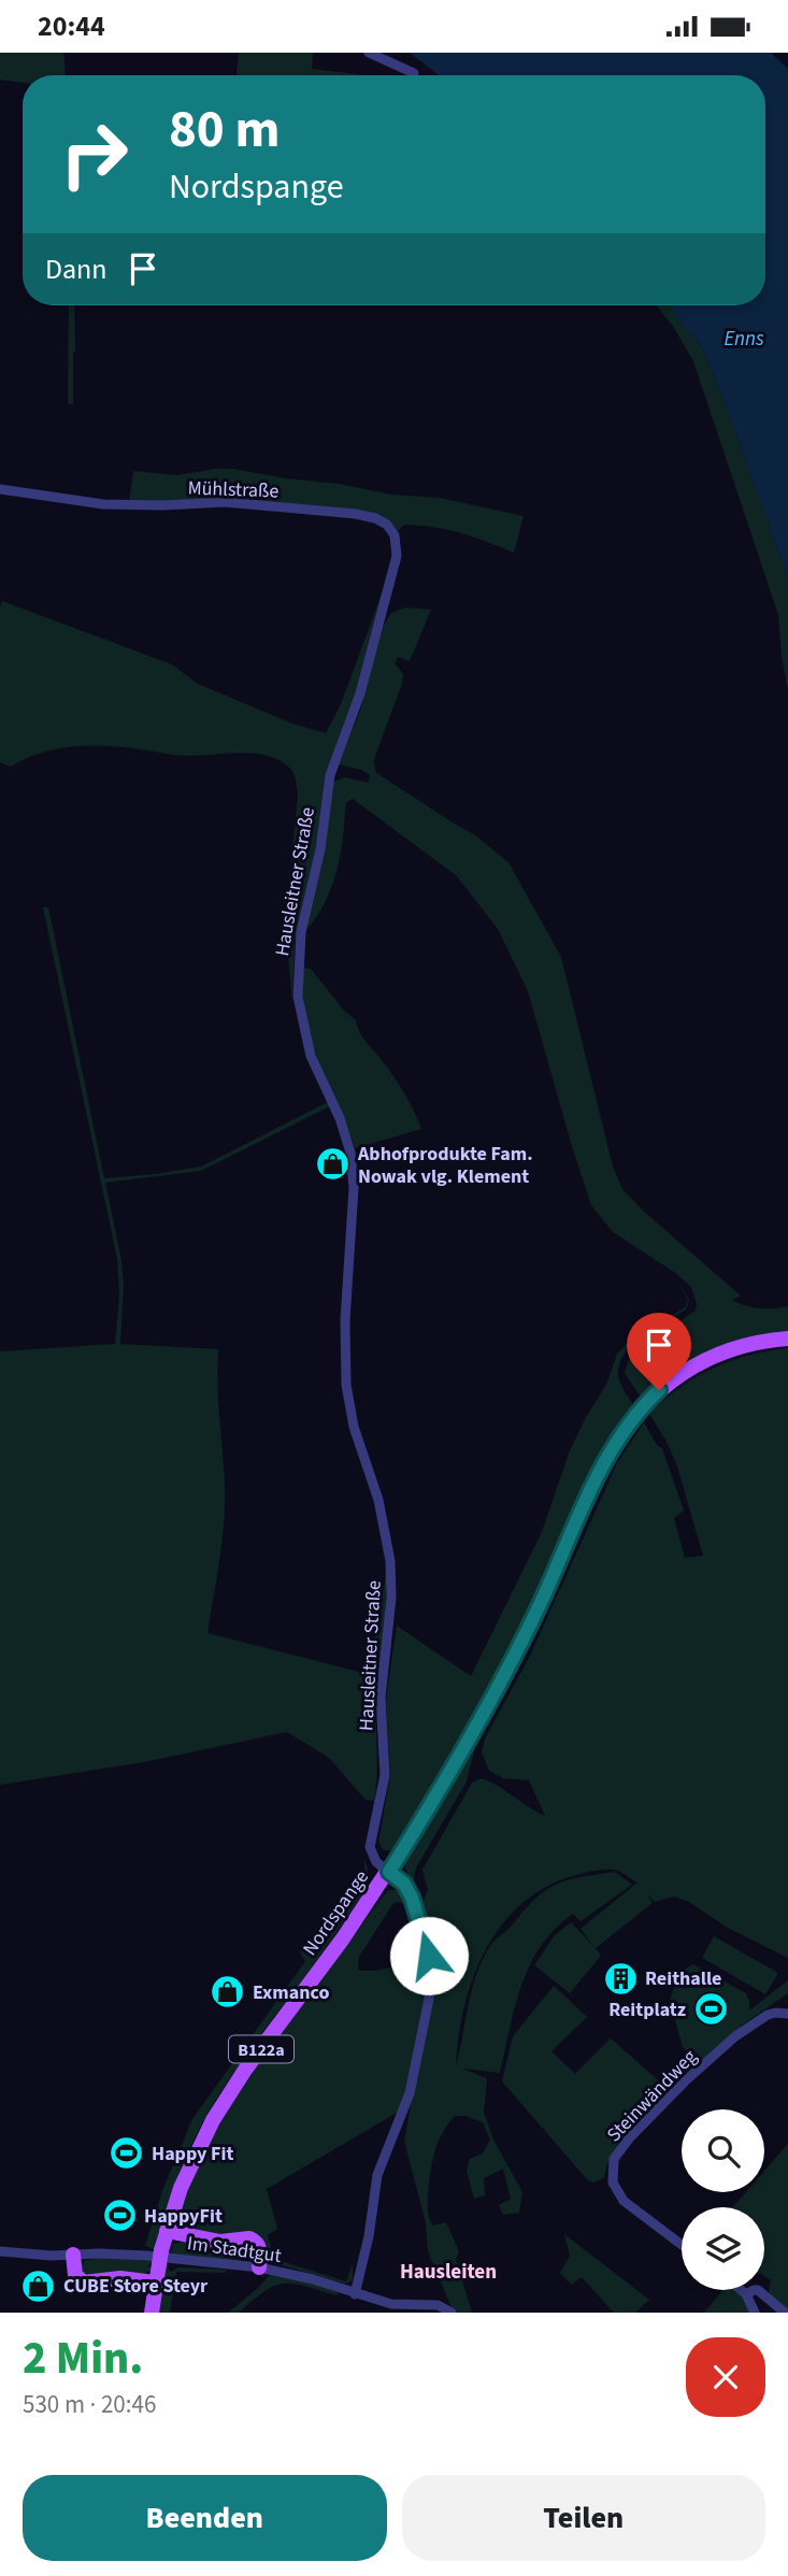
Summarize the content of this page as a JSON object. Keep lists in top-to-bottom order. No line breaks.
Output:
{"streets":{"main road":["Nordspange","B122a"],"street":["Mühlstraße","Hausleitner Straße","Steinwändweg","Im Stadtgut"]},"crossings":[["Mühlstraße","Hausleitner Straße"],["Hausleitner Straße","Nordspange"],["Hausleitner Straße","Im Stadtgut"]],"districts":["Hausleiten"],"water":["Enns"],"places":{"shop":["Abhofprodukte Fam. Nowak vlg. Klement","Exmanco","CUBE Store Steyr"],"building":["Reithalle"],"sports":["Reitplatz","Happy Fit","HappyFit"]},"page":{"status":"20:44","turn":["80 m","Nordspange"],"then":"Dann","heading":["2 Min.","530 m · 20:46"],"buttons":["Beenden","Teilen"]}}
